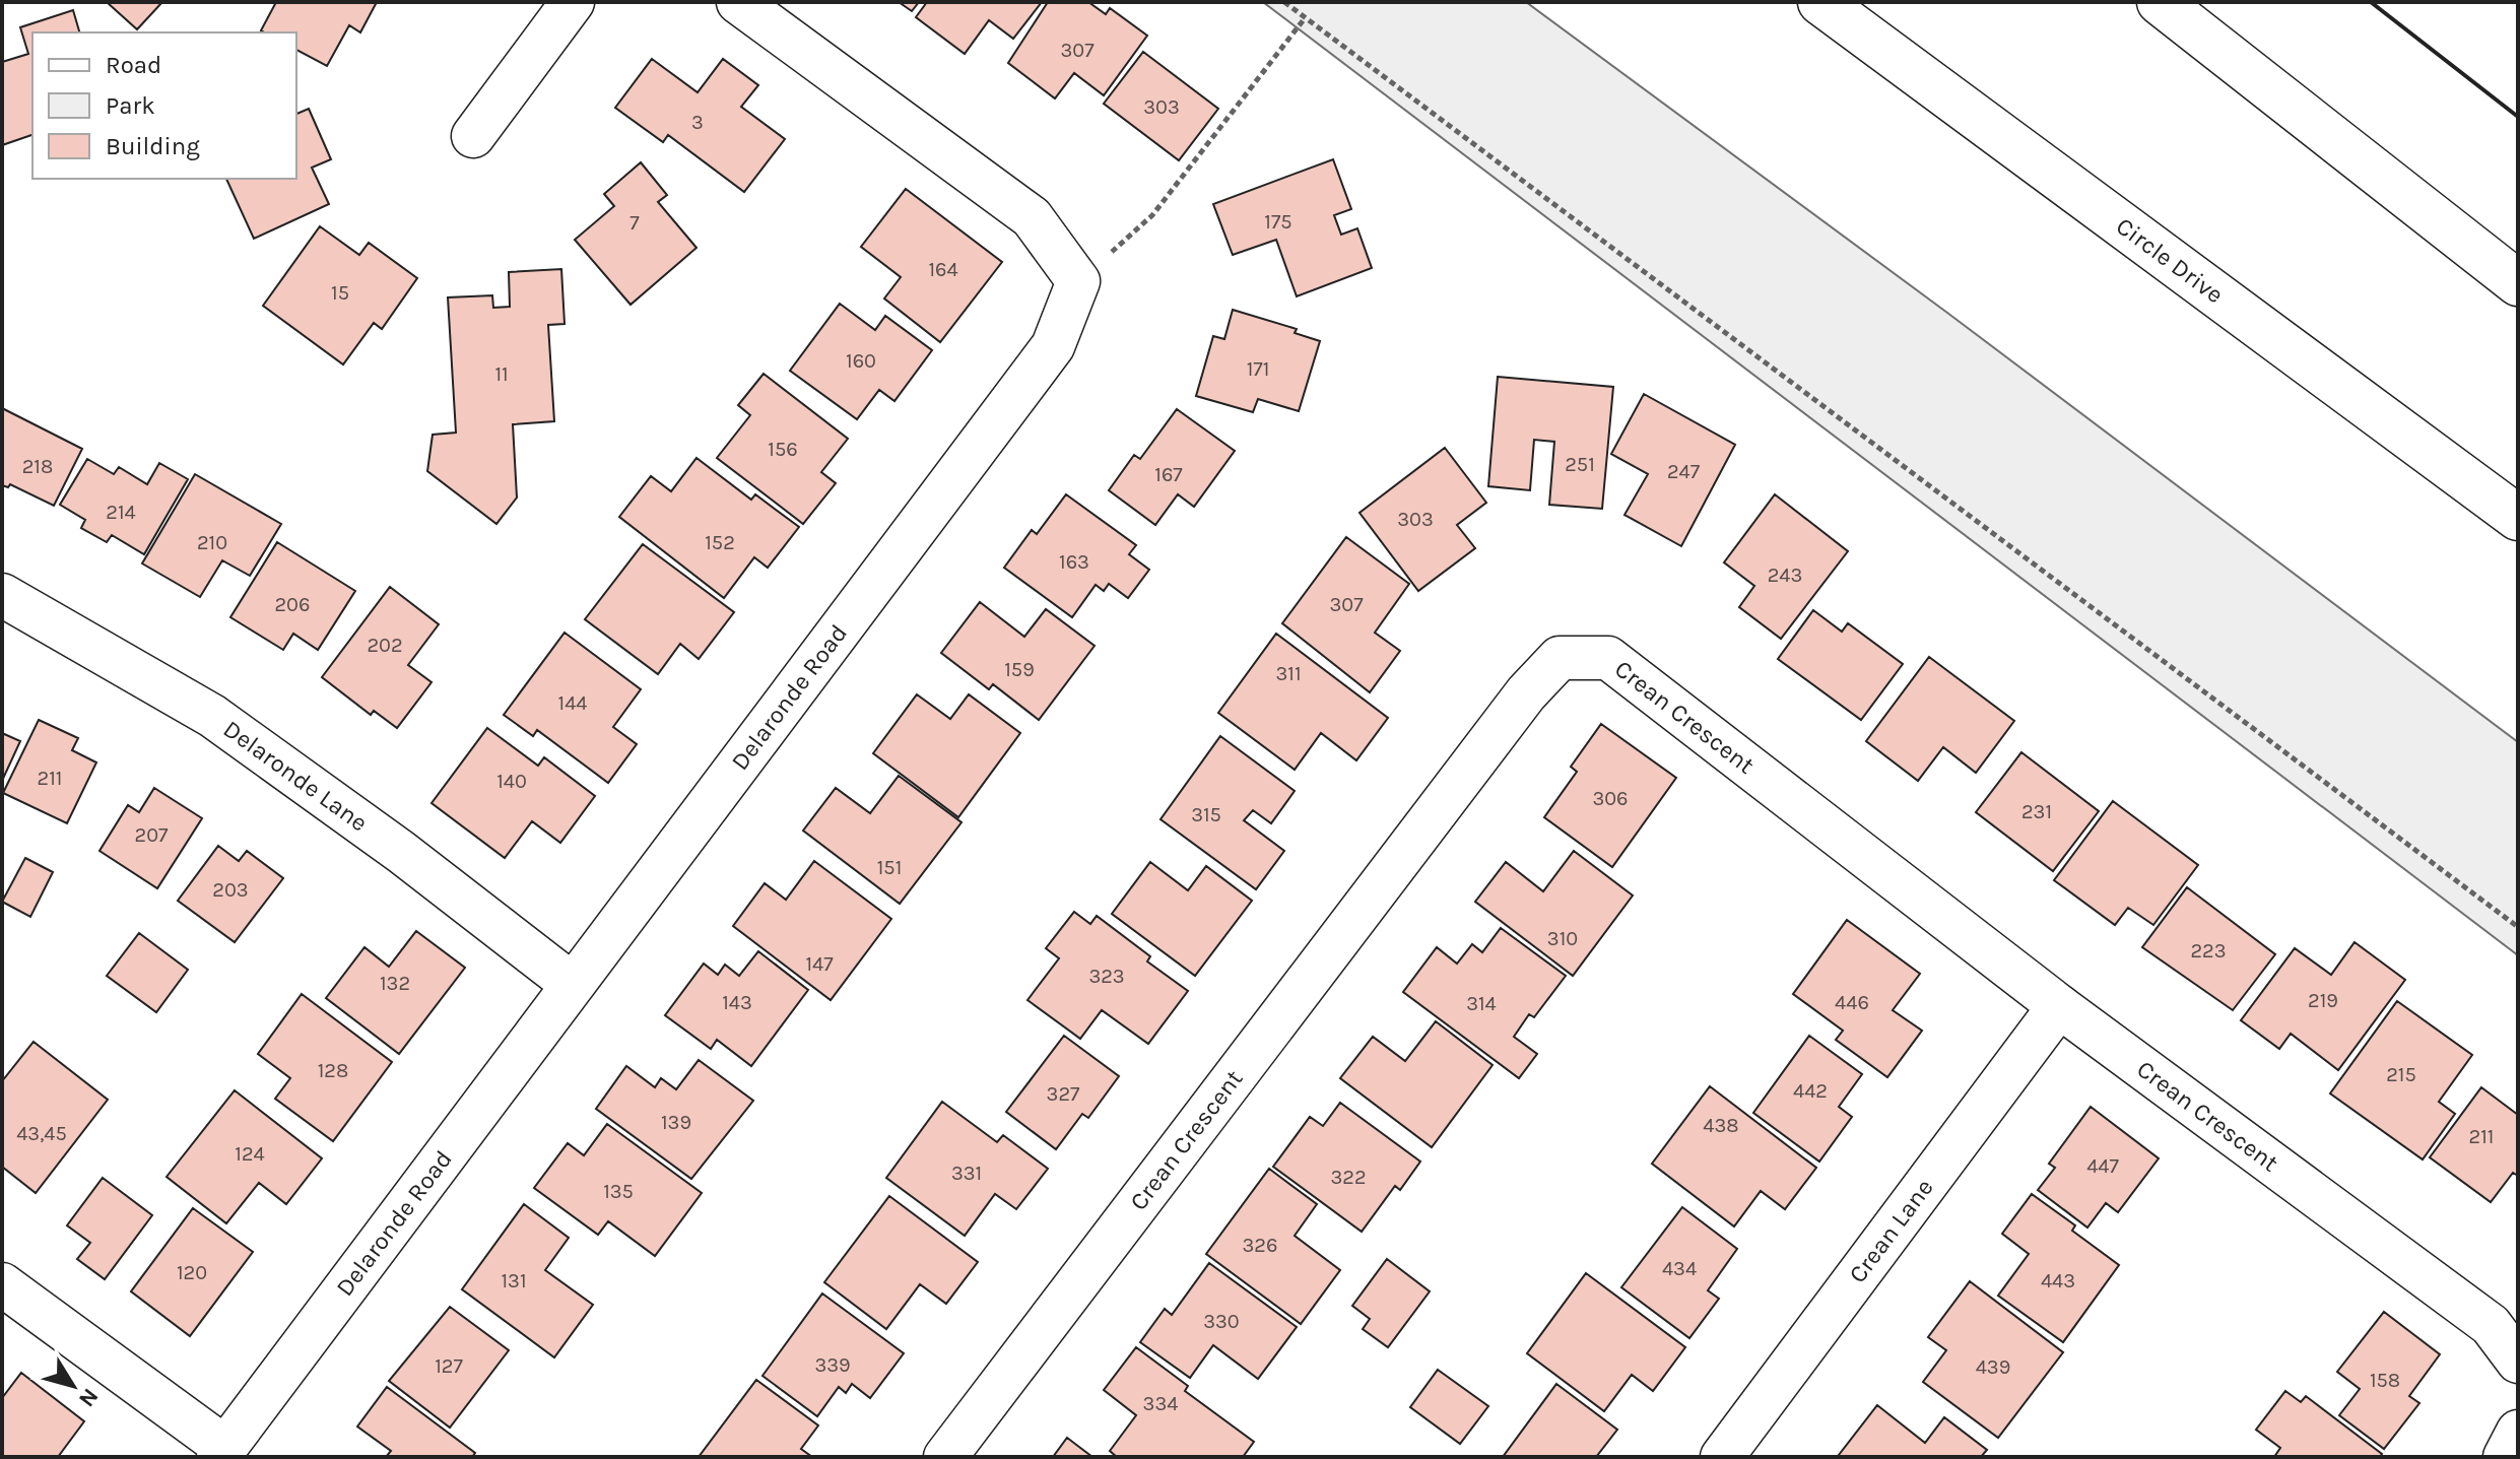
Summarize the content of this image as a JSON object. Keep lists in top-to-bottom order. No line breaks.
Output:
{"streets":{"highway":["Circle Drive"],"street":["Delaronde Road","Crean Crescent","Delaronde Lane","Crean Lane"]},"crossings":[["Delaronde Road","Delaronde Lane"],["Crean Crescent","Crean Lane"]],"house_numbers":["307","303","3","175","7","164","15","160","171","11","156","251","218","247","167","214","303","210","152","163","243","206","307","202","159","311","144","211","140","306","231","315","207","151","203","310","223","147","323","132","219","143","446","314","128","215","442","327","139","438","43,45","211","124","447","331","322","135","326","434","120","131","443","330","339","127","439","158","334"],"legend":["Road","Park","Building"],"north":"bottom right"}
